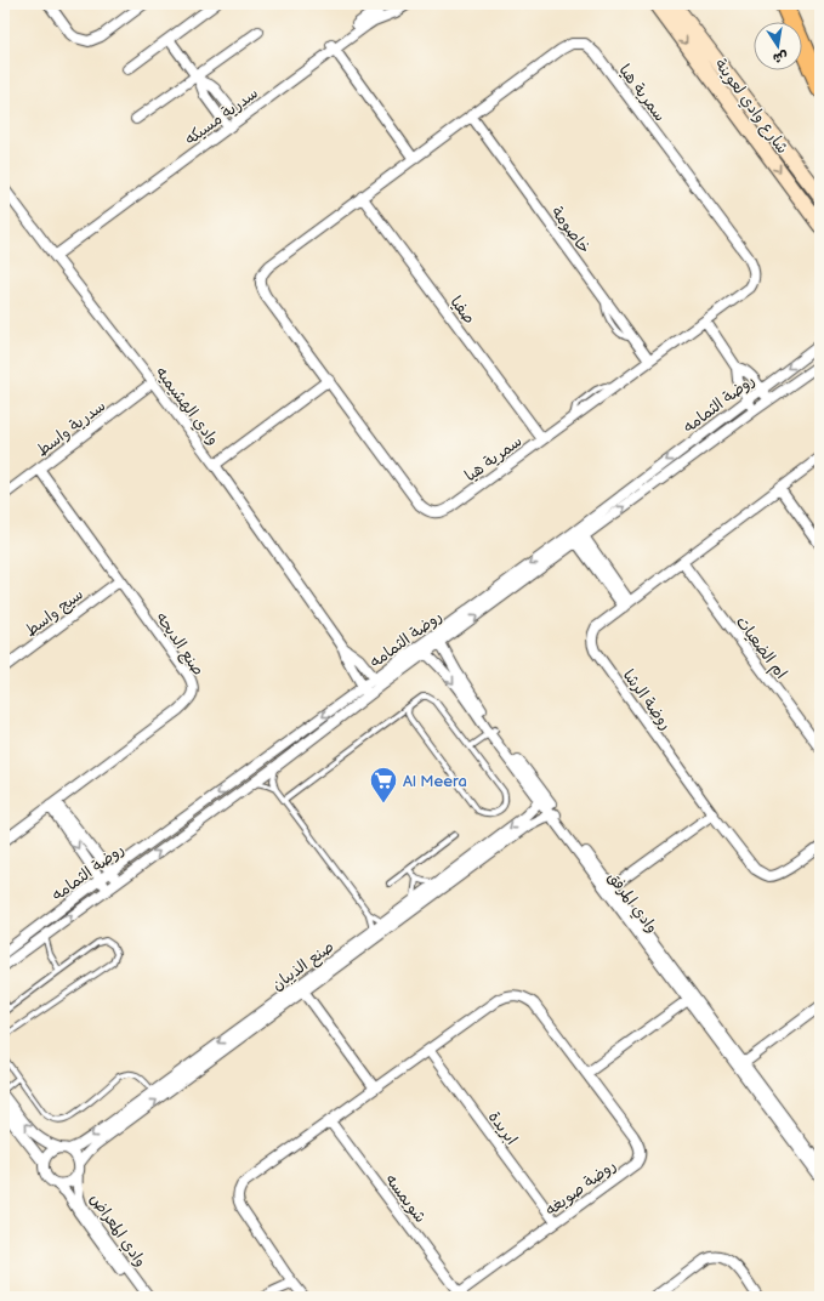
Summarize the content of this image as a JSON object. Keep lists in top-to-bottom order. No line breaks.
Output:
{"streets":{"main road":["شارع وادي لعوينة"],"street":["سمرية هيا","سدرية مسيكه","خاصومة","صفيا","روضة الثمامه","وادي الهشيميه","سدرية واسط","سيج واسط","صنع الديحه","ام الضعيات","روضة الرشا","وادي المرفق","صنع الذيبان","ابريدة","روضة صويغه","شويمسه","وادي المعراض"]},"crossings":[["سمرية هيا","خاصومة"],["سمرية هيا","صفيا"],["سدرية مسيكه","وادي الهشيميه"],["روضة الثمامه","وادي الهشيميه"],["روضة الثمامه","وادي المرفق"],["وادي الهشيميه","سدرية واسط"],["سدرية واسط","صنع الديحه"],["سيج واسط","صنع الديحه"],["ام الضعيات","روضة الرشا"],["وادي المرفق","صنع الذيبان"],["صنع الذيبان","وادي المعراض"],["ابريدة","روضة صويغه"],["روضة صويغه","شويمسه"]],"places":{"supermarket":["Al Meera"]},"north":"bottom"}
